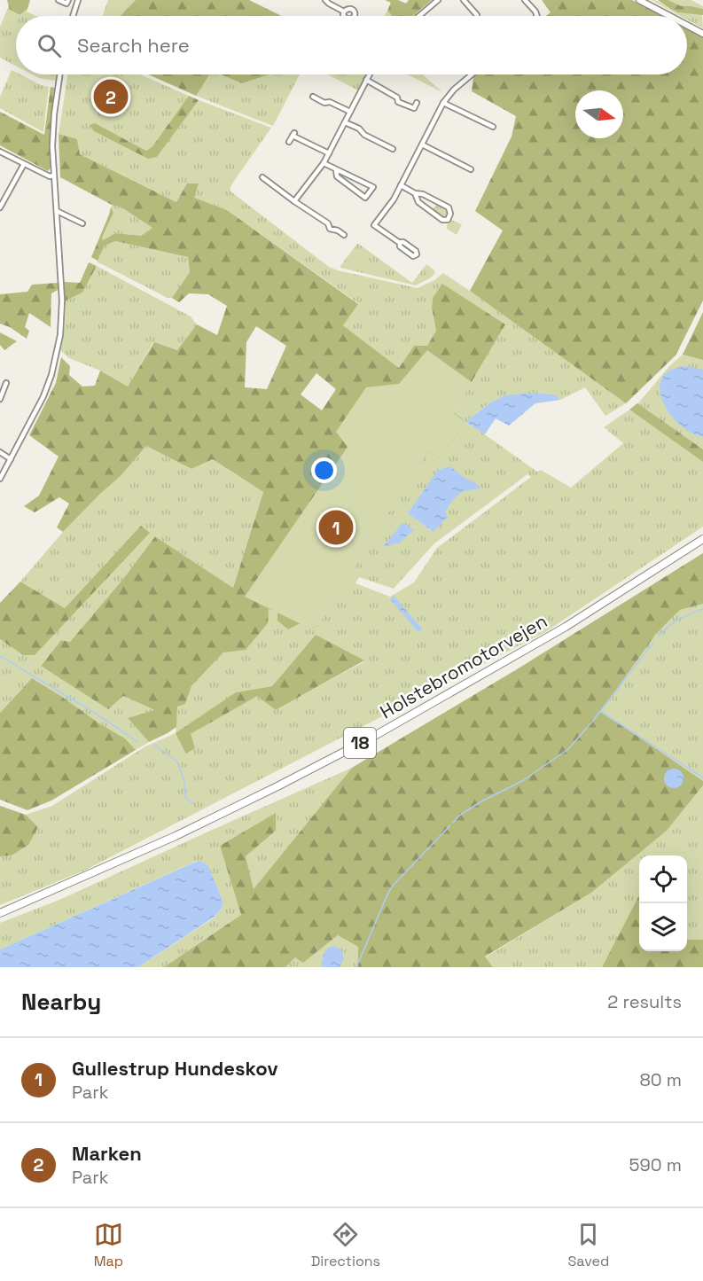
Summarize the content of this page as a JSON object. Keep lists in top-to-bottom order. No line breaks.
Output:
{"streets":{"highway":["Holstebromotorvejen","18"]},"north":"right","page":{"search":"Search here","pins":["2","1"],"heading":["Nearby","2 results"],"list":[{"mark":"1","name":"Gullestrup Hundeskov","note":"Park","value":"80 m"},{"mark":"2","name":"Marken","note":"Park","value":"590 m"}],"nav":["Map","Directions","Saved"]}}
